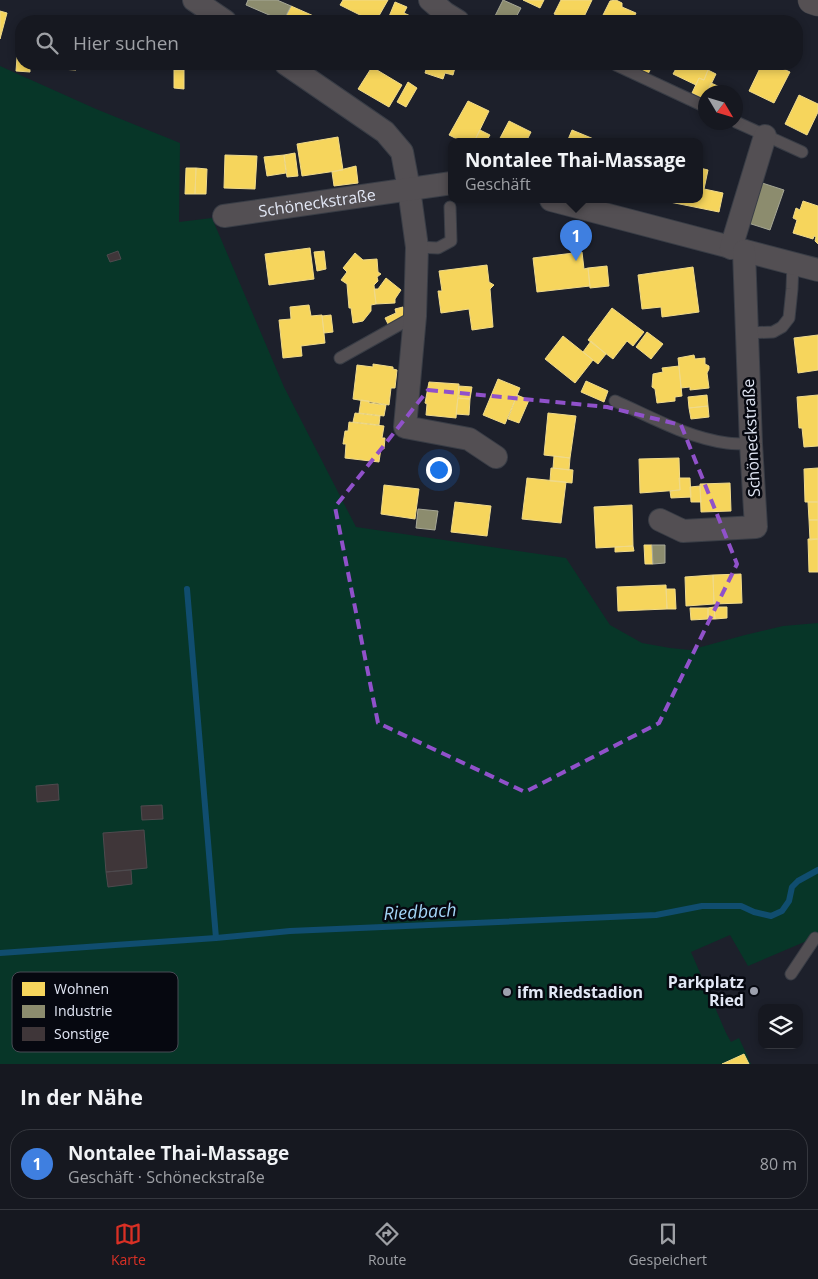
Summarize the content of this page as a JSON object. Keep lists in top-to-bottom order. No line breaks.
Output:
{"streets":{"street":["Schöneckstraße"]},"water":["Riedbach"],"places":["Parkplatz Ried","ifm Riedstadion"],"legend":["Wohnen","Industrie","Sonstige"],"north":"bottom right","page":{"search":"Hier suchen","popup":["Nontalee Thai-Massage","Geschäft"],"pins":"1","heading":"In der Nähe","list":[{"mark":"1","name":"Nontalee Thai-Massage","note":"Geschäft · Schöneckstraße","value":"80 m"}],"nav":["Karte","Route","Gespeichert"]}}
